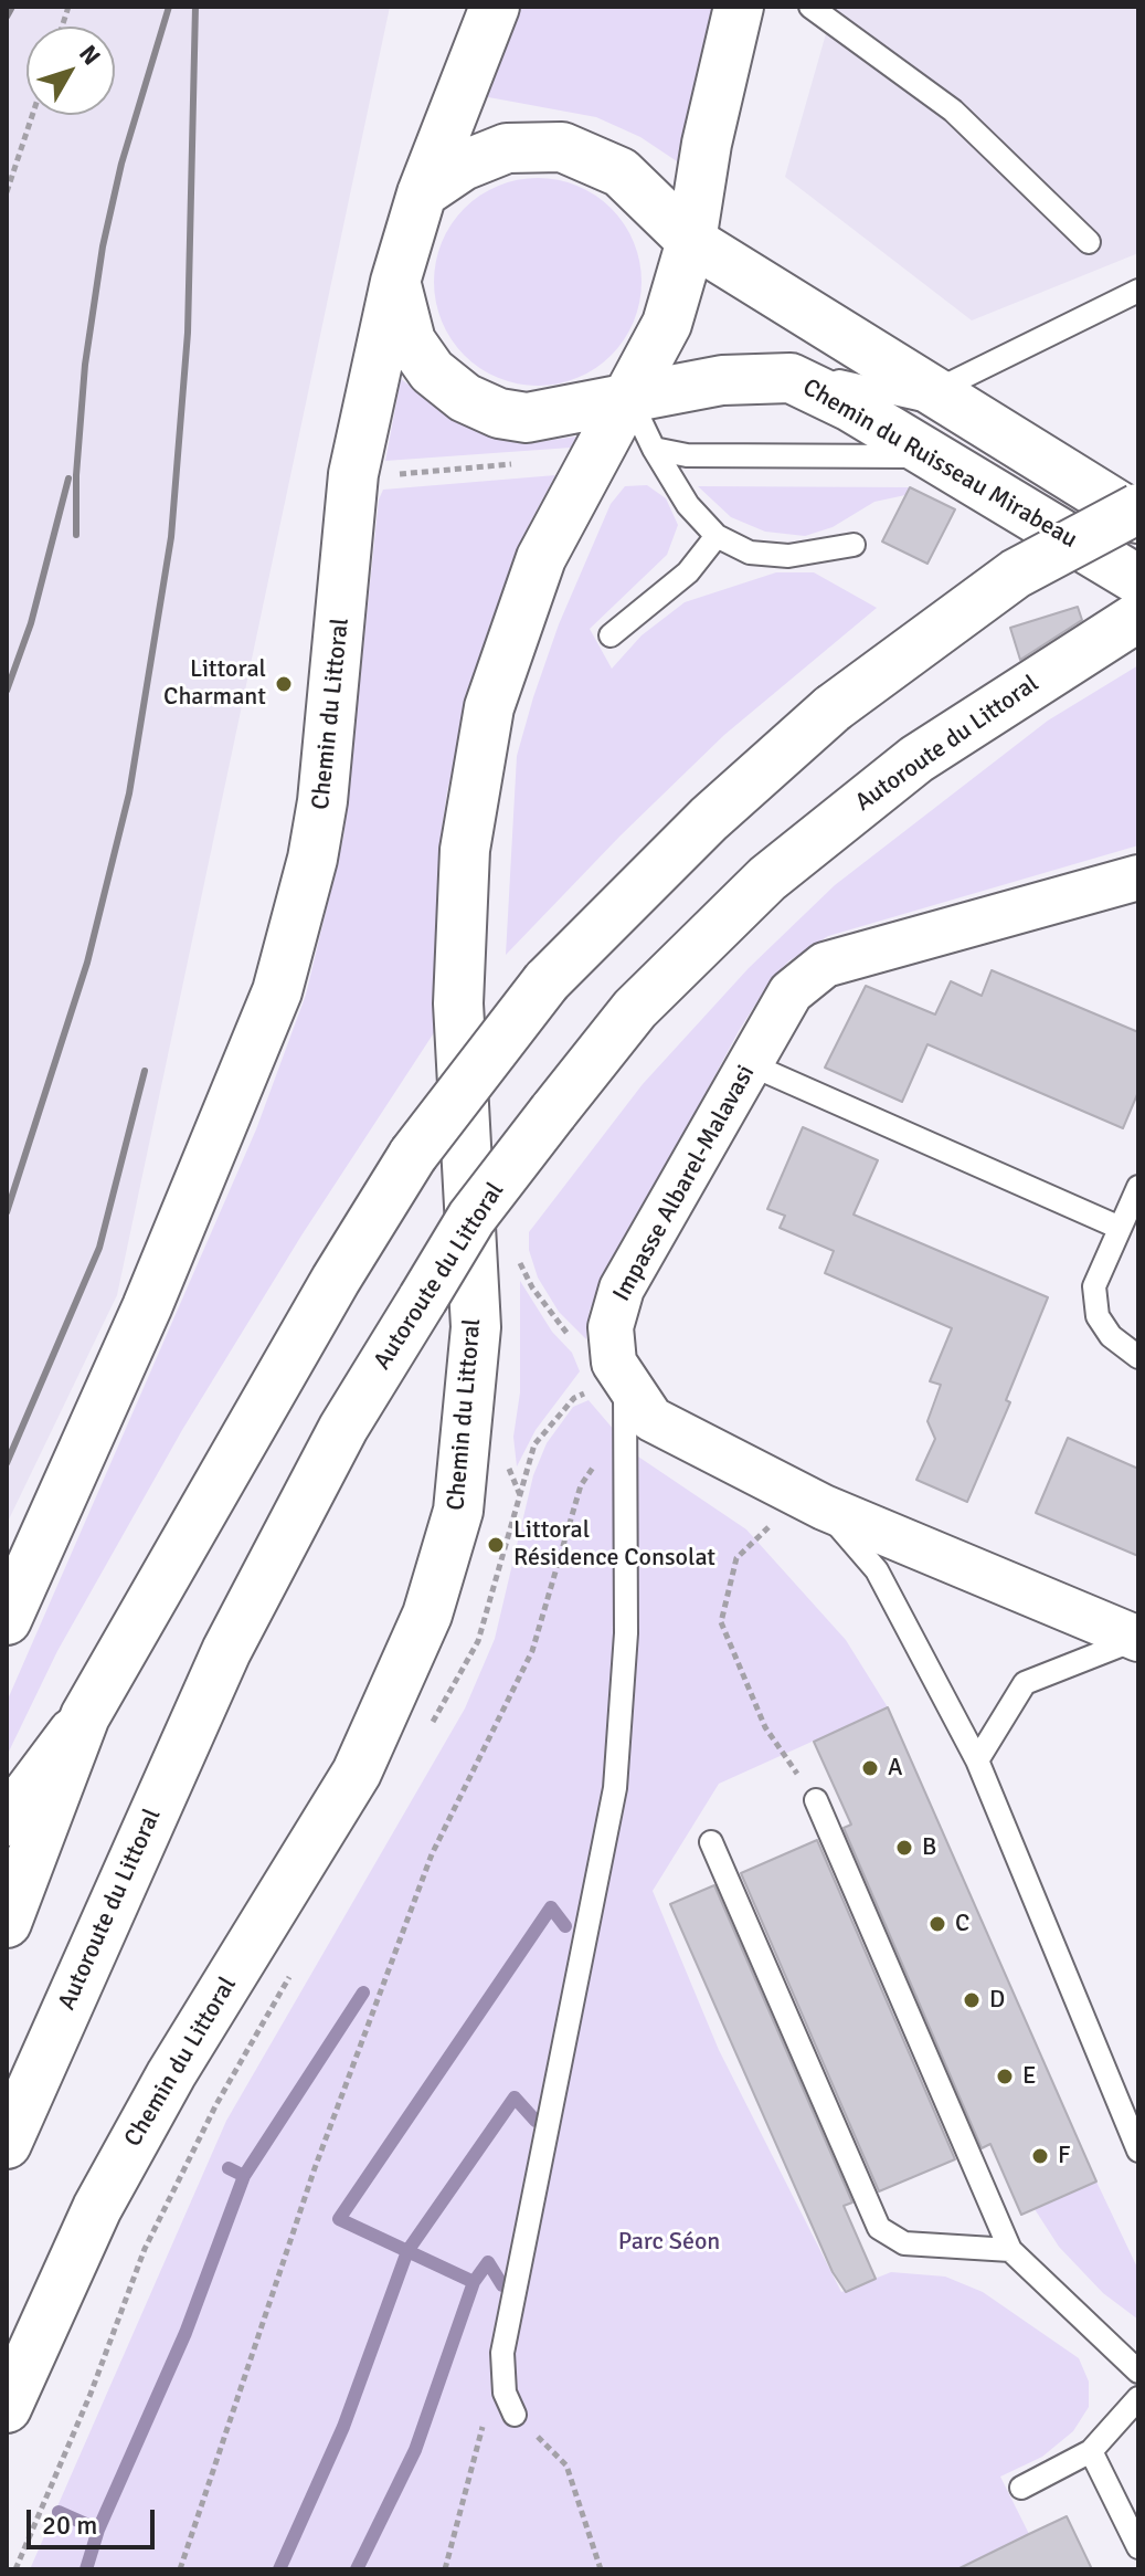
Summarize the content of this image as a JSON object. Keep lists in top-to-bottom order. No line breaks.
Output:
{"streets":{"main road":["Chemin du Ruisseau Mirabeau","Chemin du Littoral","Autoroute du Littoral"],"street":["Impasse Albarel-Malavasi"]},"crossings":[["Chemin du Ruisseau Mirabeau","Chemin du Littoral"]],"parks":["Parc Séon"],"places":["Littoral Charmant","Littoral Résidence Consolat","A","B","C","D","E","F"],"scale_bar":"20 m","north":"top right"}
